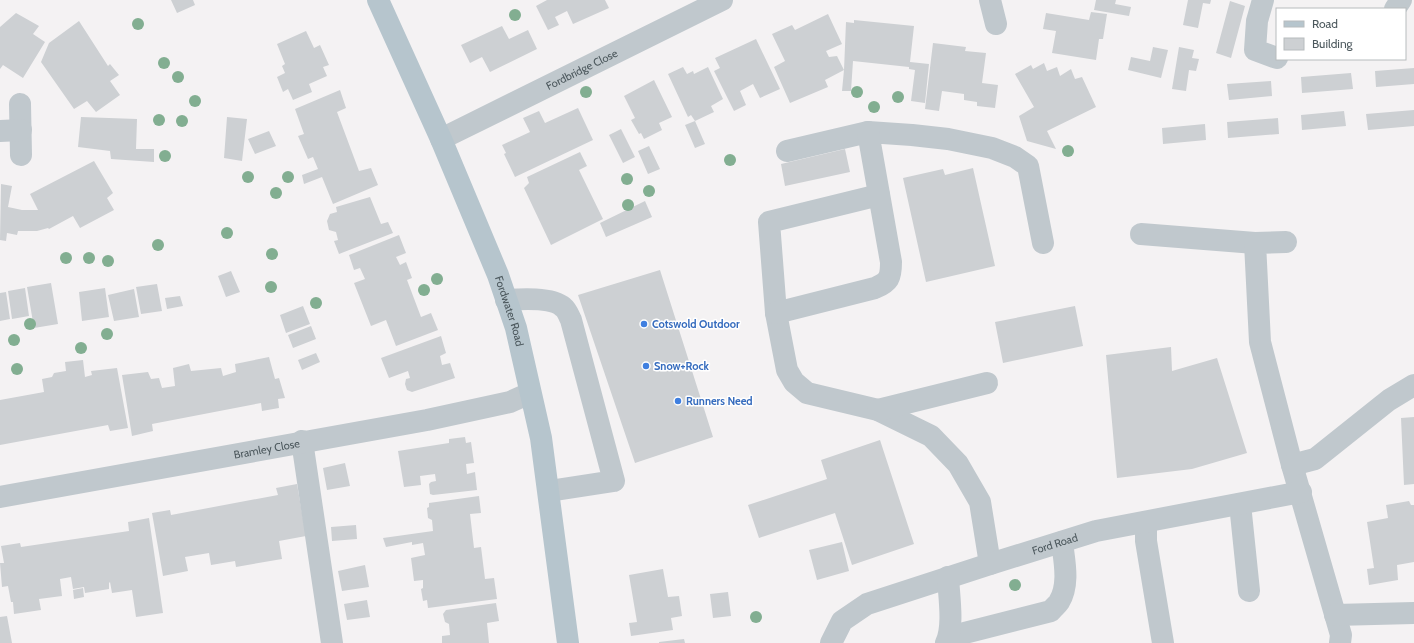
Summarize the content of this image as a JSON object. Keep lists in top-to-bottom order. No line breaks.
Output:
{"streets":{"main road":["Fordwater Road"],"street":["Fordbridge Close","Bramley Close","Ford Road"]},"crossings":[["Fordbridge Close","Fordwater Road"],["Fordwater Road","Bramley Close"]],"places":["Cotswold Outdoor","Snow+Rock","Runners Need"],"legend":["Road","Building"]}
